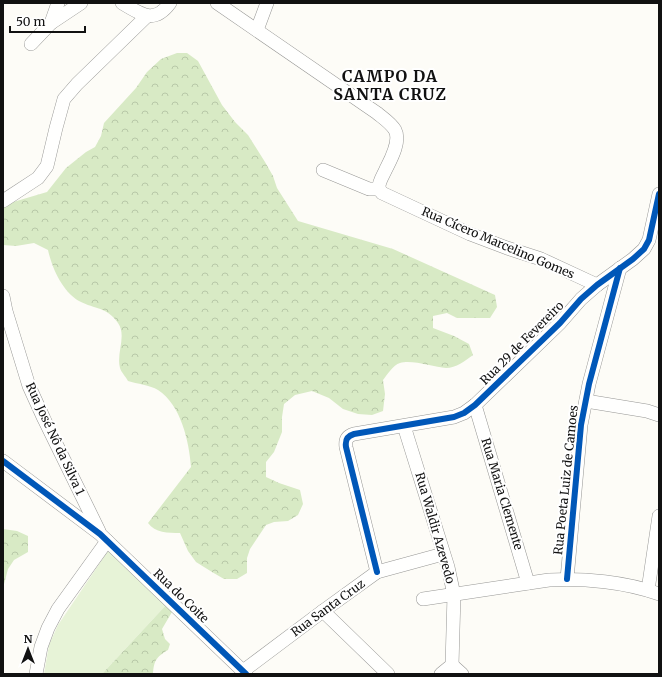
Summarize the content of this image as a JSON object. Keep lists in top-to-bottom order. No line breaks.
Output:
{"streets":{"street":["Rua Cícero Marcelino Gomes","Rua 29 de Fevereiro","Rua José Nô da Silva 1","Rua Poeta Luiz de Camoes","Rua Maria Clemente","Rua Waldir Azevedo","Rua do Coite","Rua Santa Cruz"]},"crossings":[["Rua Cícero Marcelino Gomes","Rua 29 de Fevereiro"],["Rua 29 de Fevereiro","Rua Poeta Luiz de Camoes"],["Rua 29 de Fevereiro","Rua Maria Clemente"],["Rua 29 de Fevereiro","Rua Waldir Azevedo"],["Rua 29 de Fevereiro","Rua Santa Cruz"],["Rua José Nô da Silva 1","Rua do Coite"],["Rua Waldir Azevedo","Rua Santa Cruz"],["Rua do Coite","Rua Santa Cruz"]],"districts":["CAMPO DA SANTA CRUZ"],"scale_bar":"50 m","north":"top"}
